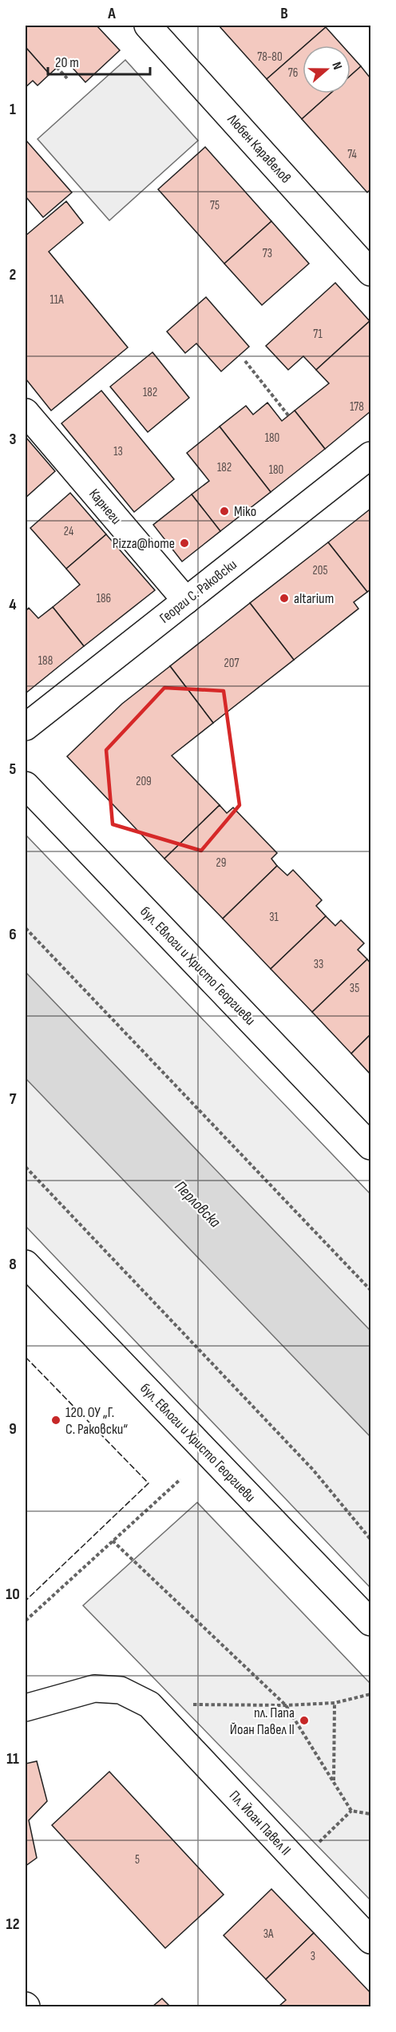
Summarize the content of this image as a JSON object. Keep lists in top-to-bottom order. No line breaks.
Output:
{"streets":{"street":["Любен Каравелов","Карнеги","Георги С. Раковски","бул. Евлоги и Христо Георгиеви","Пл. Йоан Павел II"]},"crossings":[["Карнеги","Георги С. Раковски"]],"water":["Перловска"],"places":["Miko","Pizza@home","altarium","120. ОУ „Г. С. Раковски“","пл. Папа Йоан Павел II"],"house_numbers":["78-80","76","74","75","73","11А","71","182","178","180","13","182","180","24","205","186","188","207","209","29","31","33","35","5","3А","3"],"scale_bar":"20 m","north":"right","grid":{"columns":["A","B"],"rows":["1","2","3","4","5","6","7","8","9","10","11","12"]}}
